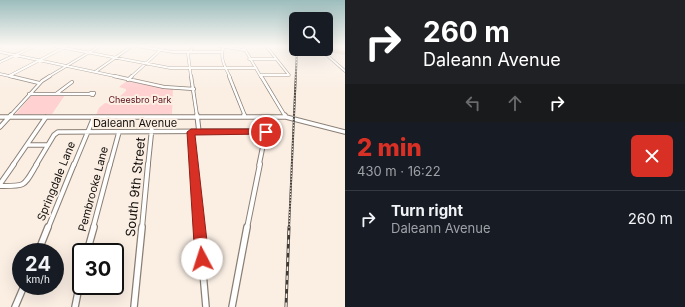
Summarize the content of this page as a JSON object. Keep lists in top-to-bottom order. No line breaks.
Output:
{"streets":{"street":["Daleann Avenue","Springdale Lane","South 9th Street","Pembrooke Lane"]},"crossings":[["Daleann Avenue","Springdale Lane"],["Daleann Avenue","South 9th Street"],["Daleann Avenue","Pembrooke Lane"]],"parks":["Cheesbro Park"],"page":{"turn":["260 m","Daleann Avenue"],"heading":["2 min","430 m · 16:22"],"list":[{"name":"Turn right","note":"Daleann Avenue","value":"260 m"}],"speed":"24 km/h","limit":"30"}}
